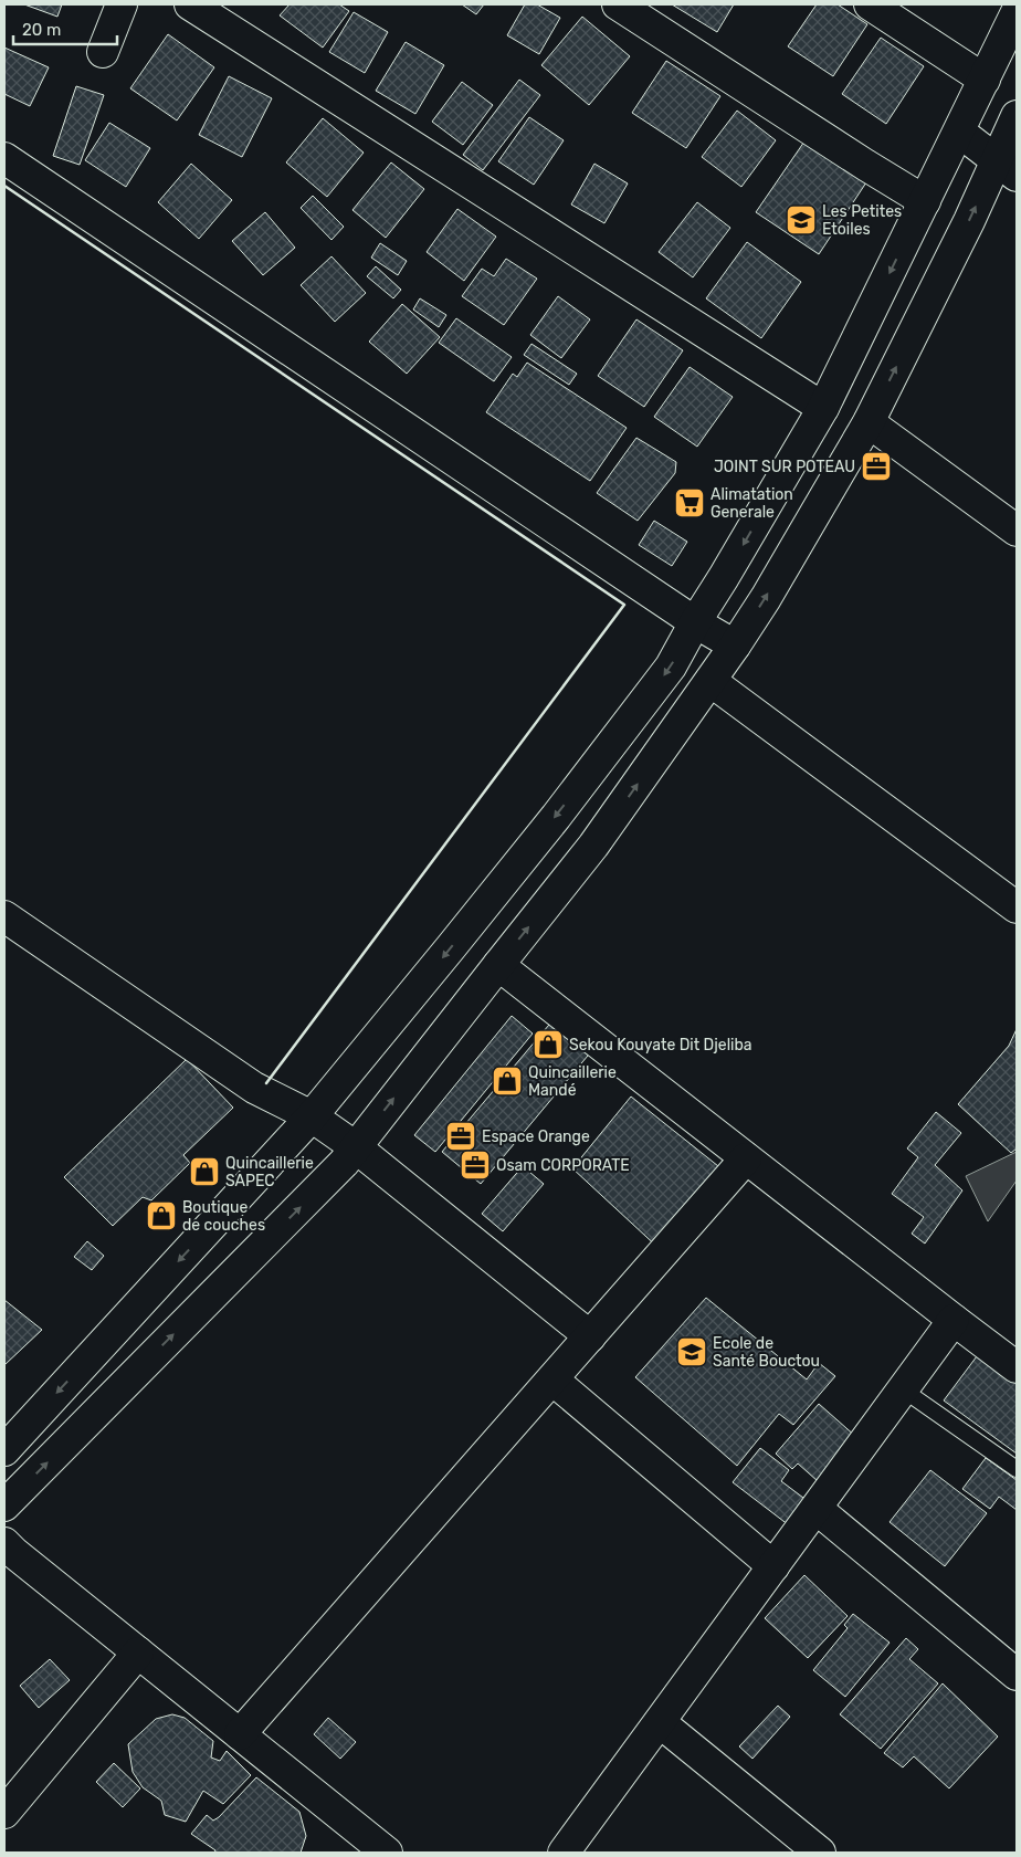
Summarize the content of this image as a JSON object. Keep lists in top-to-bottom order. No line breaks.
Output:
{"places":{"school or university":["Les Petites Etoiles","Ecole de Santé Bouctou"],"office":["JOINT SUR POTEAU","Espace Orange","Osam CORPORATE"],"supermarket":["Alimatation Generale"],"shop":["Sekou Kouyate Dit Djeliba","Quincaillerie Mandé","Quincaillerie SAPEC","Boutique de couches"]},"scale_bar":"20 m"}
